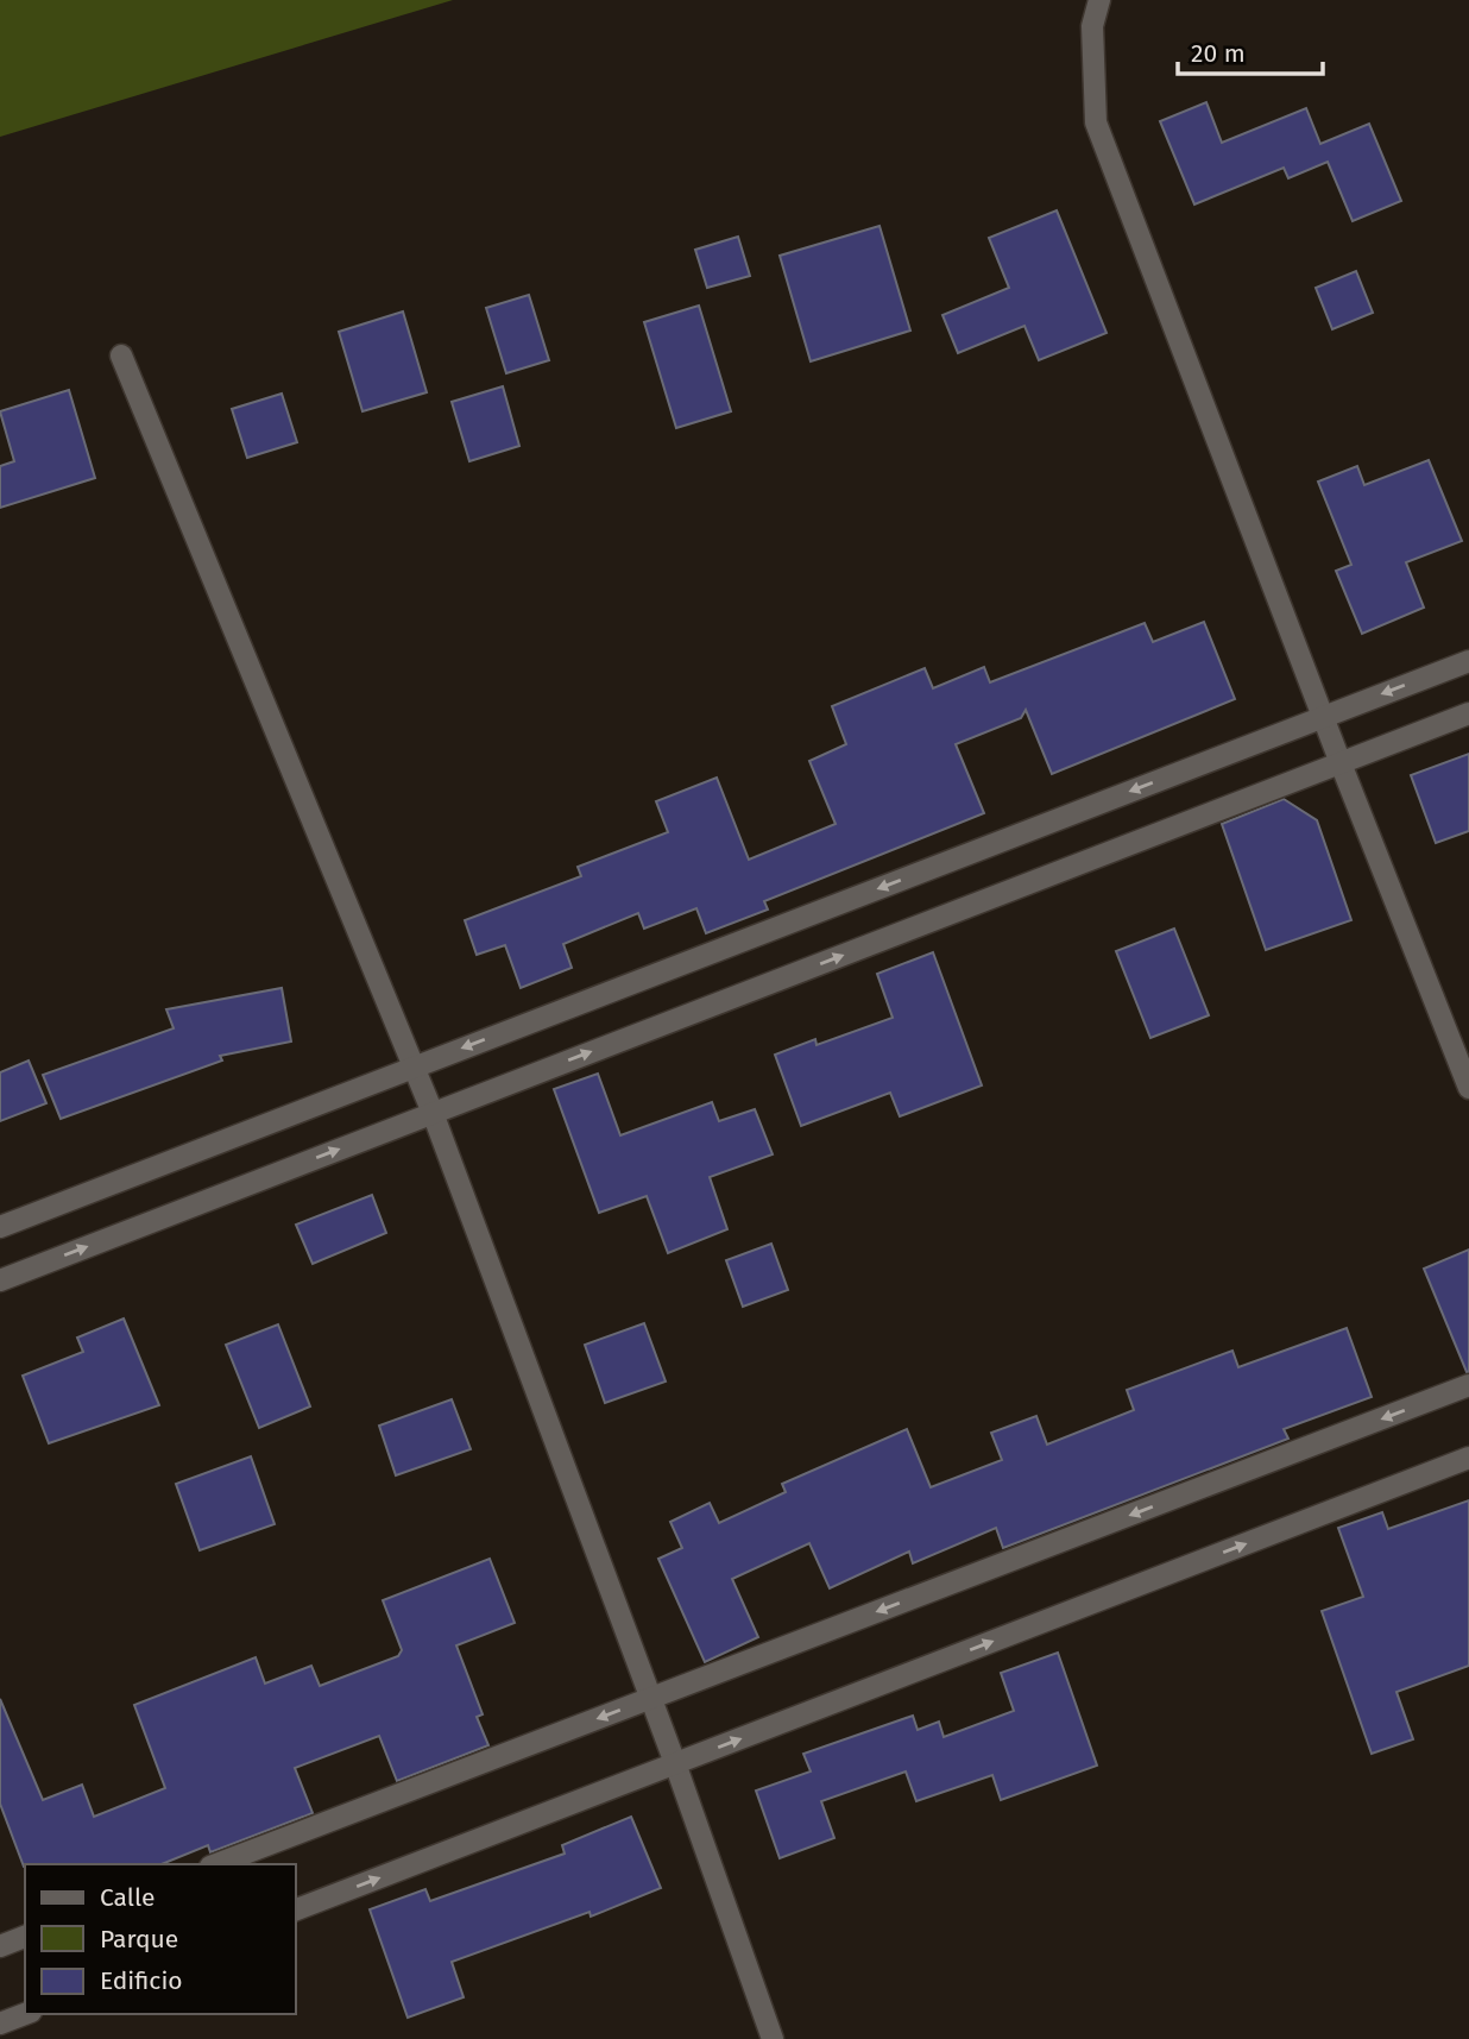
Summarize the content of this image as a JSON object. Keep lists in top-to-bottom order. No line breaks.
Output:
{"legend":["Calle","Parque","Edificio"],"scale_bar":"20 m"}
